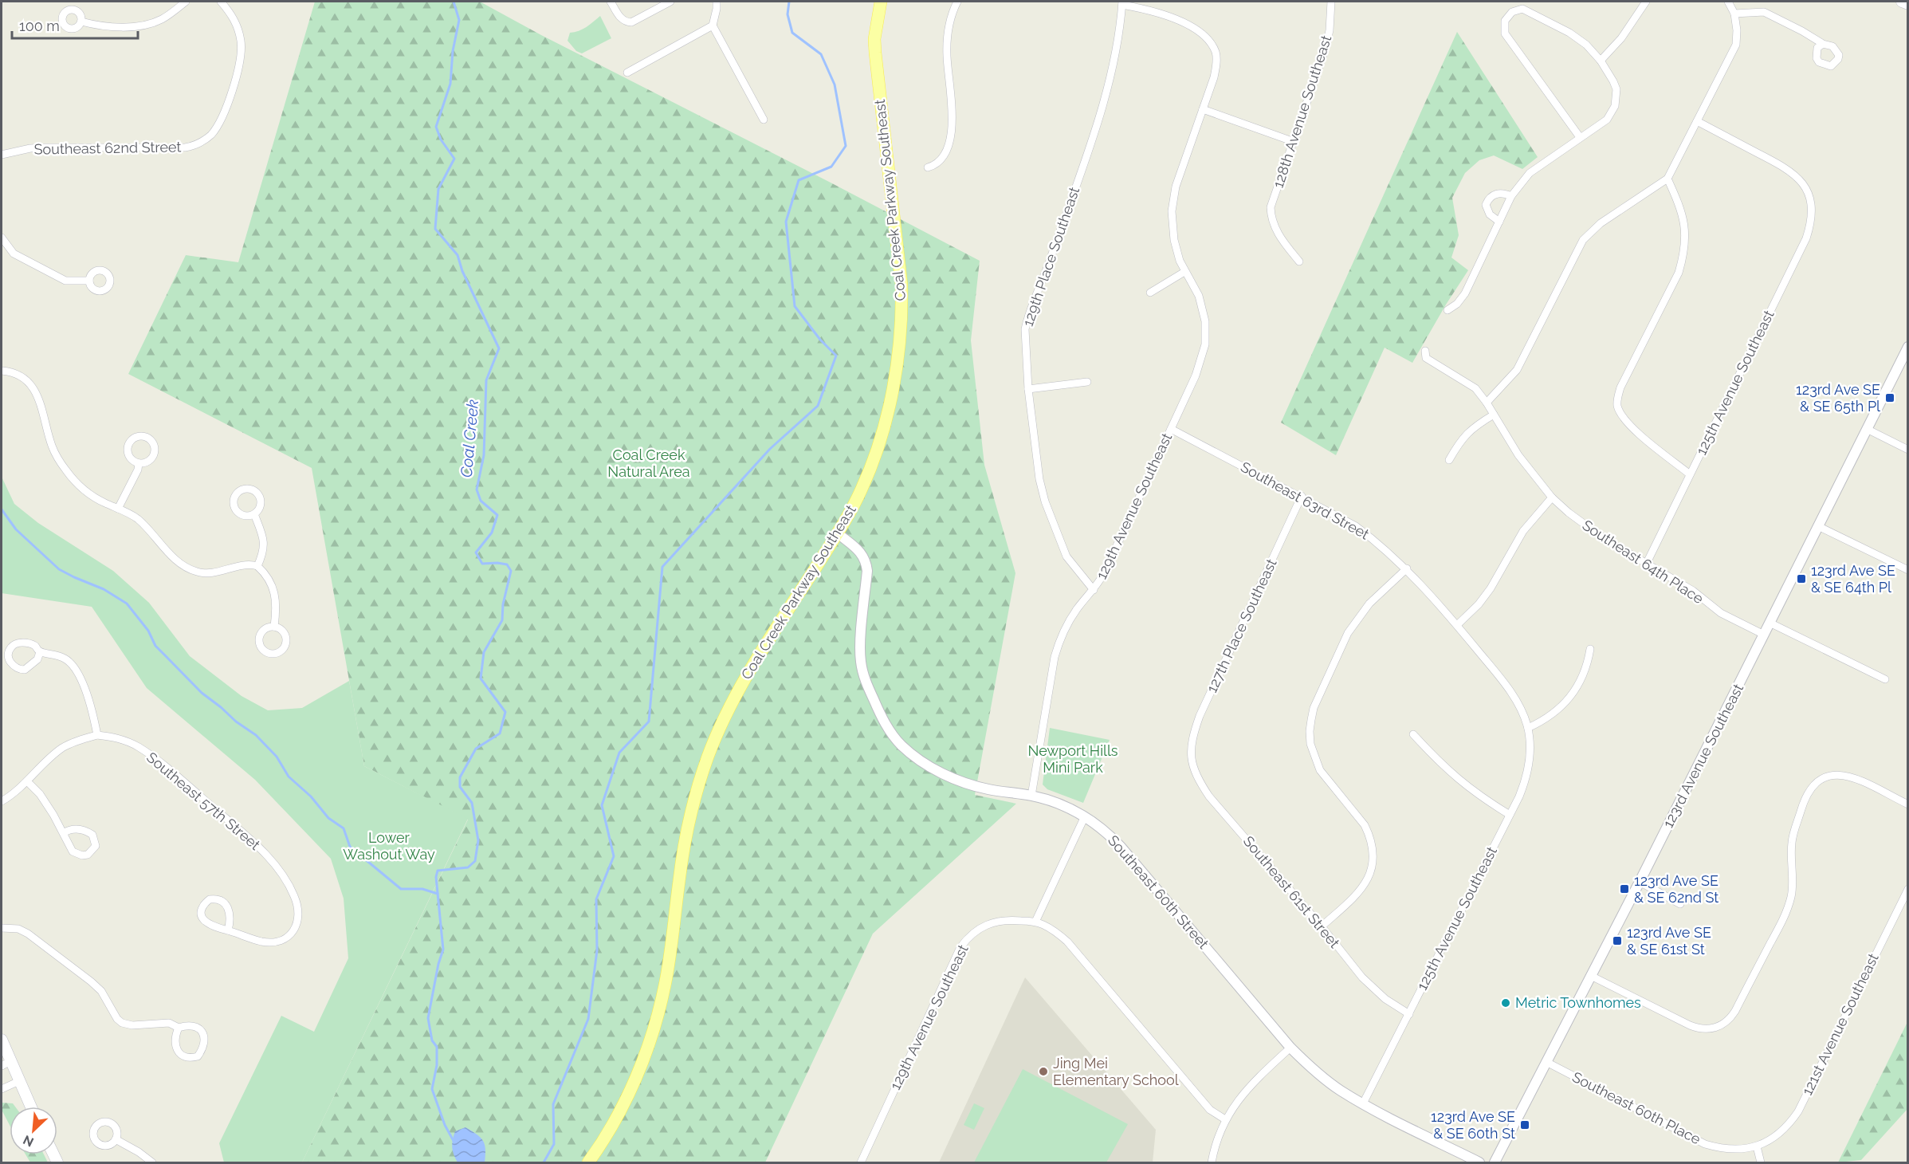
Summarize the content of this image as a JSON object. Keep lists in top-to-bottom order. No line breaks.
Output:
{"streets":{"main road":["Coal Creek Parkway Southeast"],"street":["128th Avenue Southeast","Southeast 62nd Street","129th Place Southeast","125th Avenue Southeast","Southeast 63rd Street","129th Avenue Southeast","Southeast 64th Place","127th Place Southeast","123rd Avenue Southeast","Southeast 57th Street","Southeast 60th Street","Southeast 61st Street","121st Avenue Southeast","Southeast 60th Place"]},"crossings":[["Coal Creek Parkway Southeast","Southeast 60th Street"],["129th Place Southeast","129th Avenue Southeast"],["125th Avenue Southeast","Southeast 63rd Street"],["125th Avenue Southeast","Southeast 64th Place"],["125th Avenue Southeast","Southeast 60th Street"],["125th Avenue Southeast","Southeast 61st Street"],["Southeast 63rd Street","129th Avenue Southeast"],["Southeast 63rd Street","127th Place Southeast"],["129th Avenue Southeast","Southeast 60th Street"],["Southeast 64th Place","123rd Avenue Southeast"],["127th Place Southeast","Southeast 61st Street"],["123rd Avenue Southeast","Southeast 60th Place"],["121st Avenue Southeast","Southeast 60th Place"]],"water":["Coal Creek"],"parks":["Coal Creek Natural Area","Newport Hills Mini Park","Lower Washout Way"],"places":{"transit":["123rd Ave SE & SE 65th Pl","123rd Ave SE & SE 64th Pl","123rd Ave SE & SE 62nd St","123rd Ave SE & SE 61st St","123rd Ave SE & SE 60th St"],"other":["Metric Townhomes","Jing Mei Elementary School"]},"scale_bar":"100 m","north":"bottom left"}
